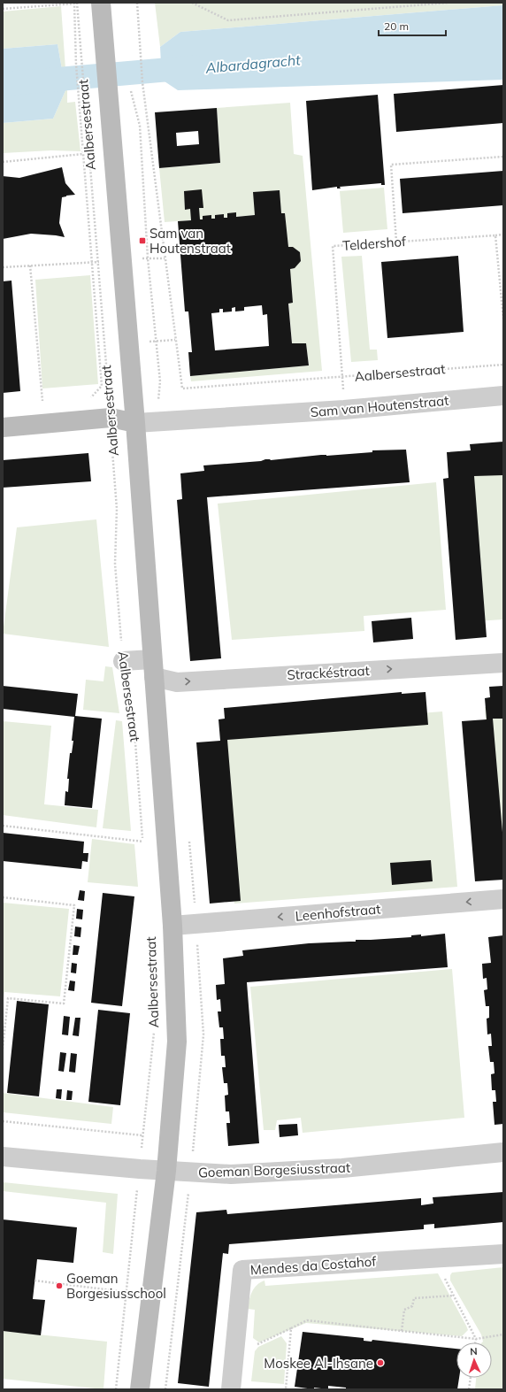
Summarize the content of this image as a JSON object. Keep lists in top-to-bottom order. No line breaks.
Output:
{"streets":{"street":["Aalbersestraat","Sam van Houtenstraat","Strackéstraat","Leenhofstraat","Goeman Borgesiusstraat","Mendes da Costahof"],"path":["Teldershof"]},"crossings":[["Aalbersestraat","Teldershof"],["Aalbersestraat","Sam van Houtenstraat"],["Aalbersestraat","Strackéstraat"],["Aalbersestraat","Leenhofstraat"],["Aalbersestraat","Goeman Borgesiusstraat"],["Teldershof","Sam van Houtenstraat"]],"one_way":["Strackéstraat","Leenhofstraat"],"water":["Albardagracht"],"places":{"transit":["Sam van Houtenstraat"],"other":["Goeman Borgesiusschool","Moskee Al-Ihsane"]},"scale_bar":"20 m","north":"top"}
